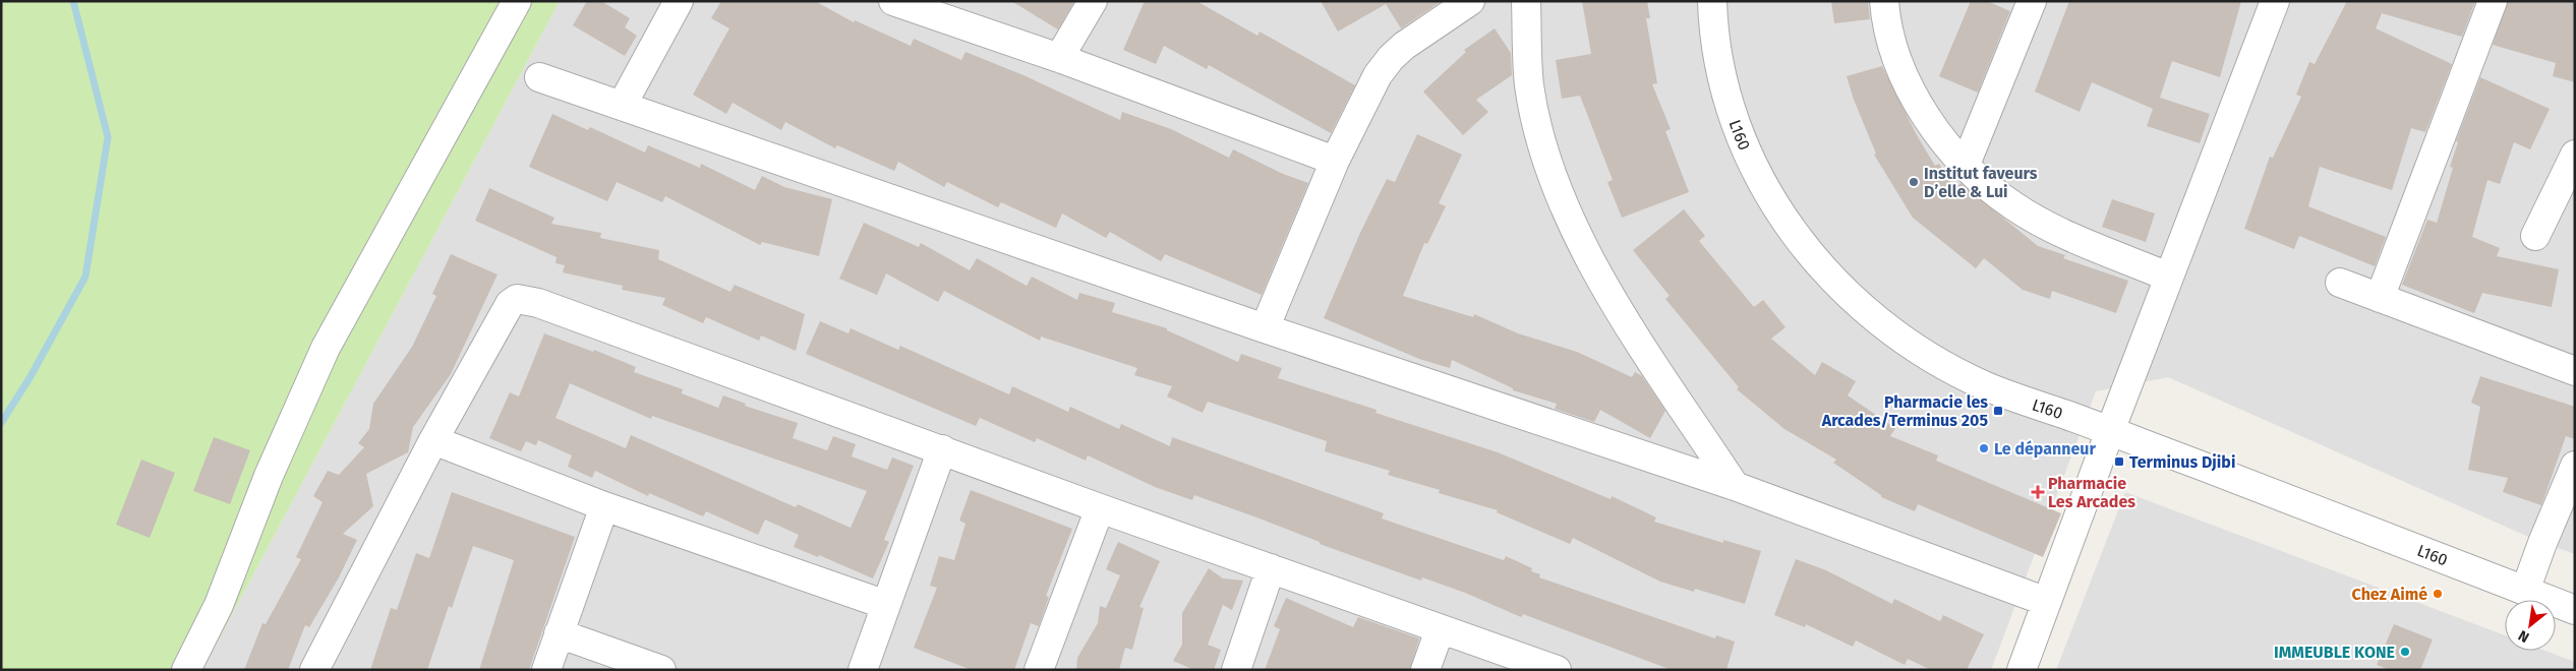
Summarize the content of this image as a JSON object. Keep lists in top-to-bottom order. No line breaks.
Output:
{"streets":{"street":["L160"]},"places":{"other":["Institut faveurs D’elle & Lui","Le dépanneur","Chez Aimé","IMMEUBLE KONE"],"transit":["Pharmacie les Arcades/Terminus 205","Terminus Djibi"],"health":["Pharmacie Les Arcades"]},"north":"bottom left"}
